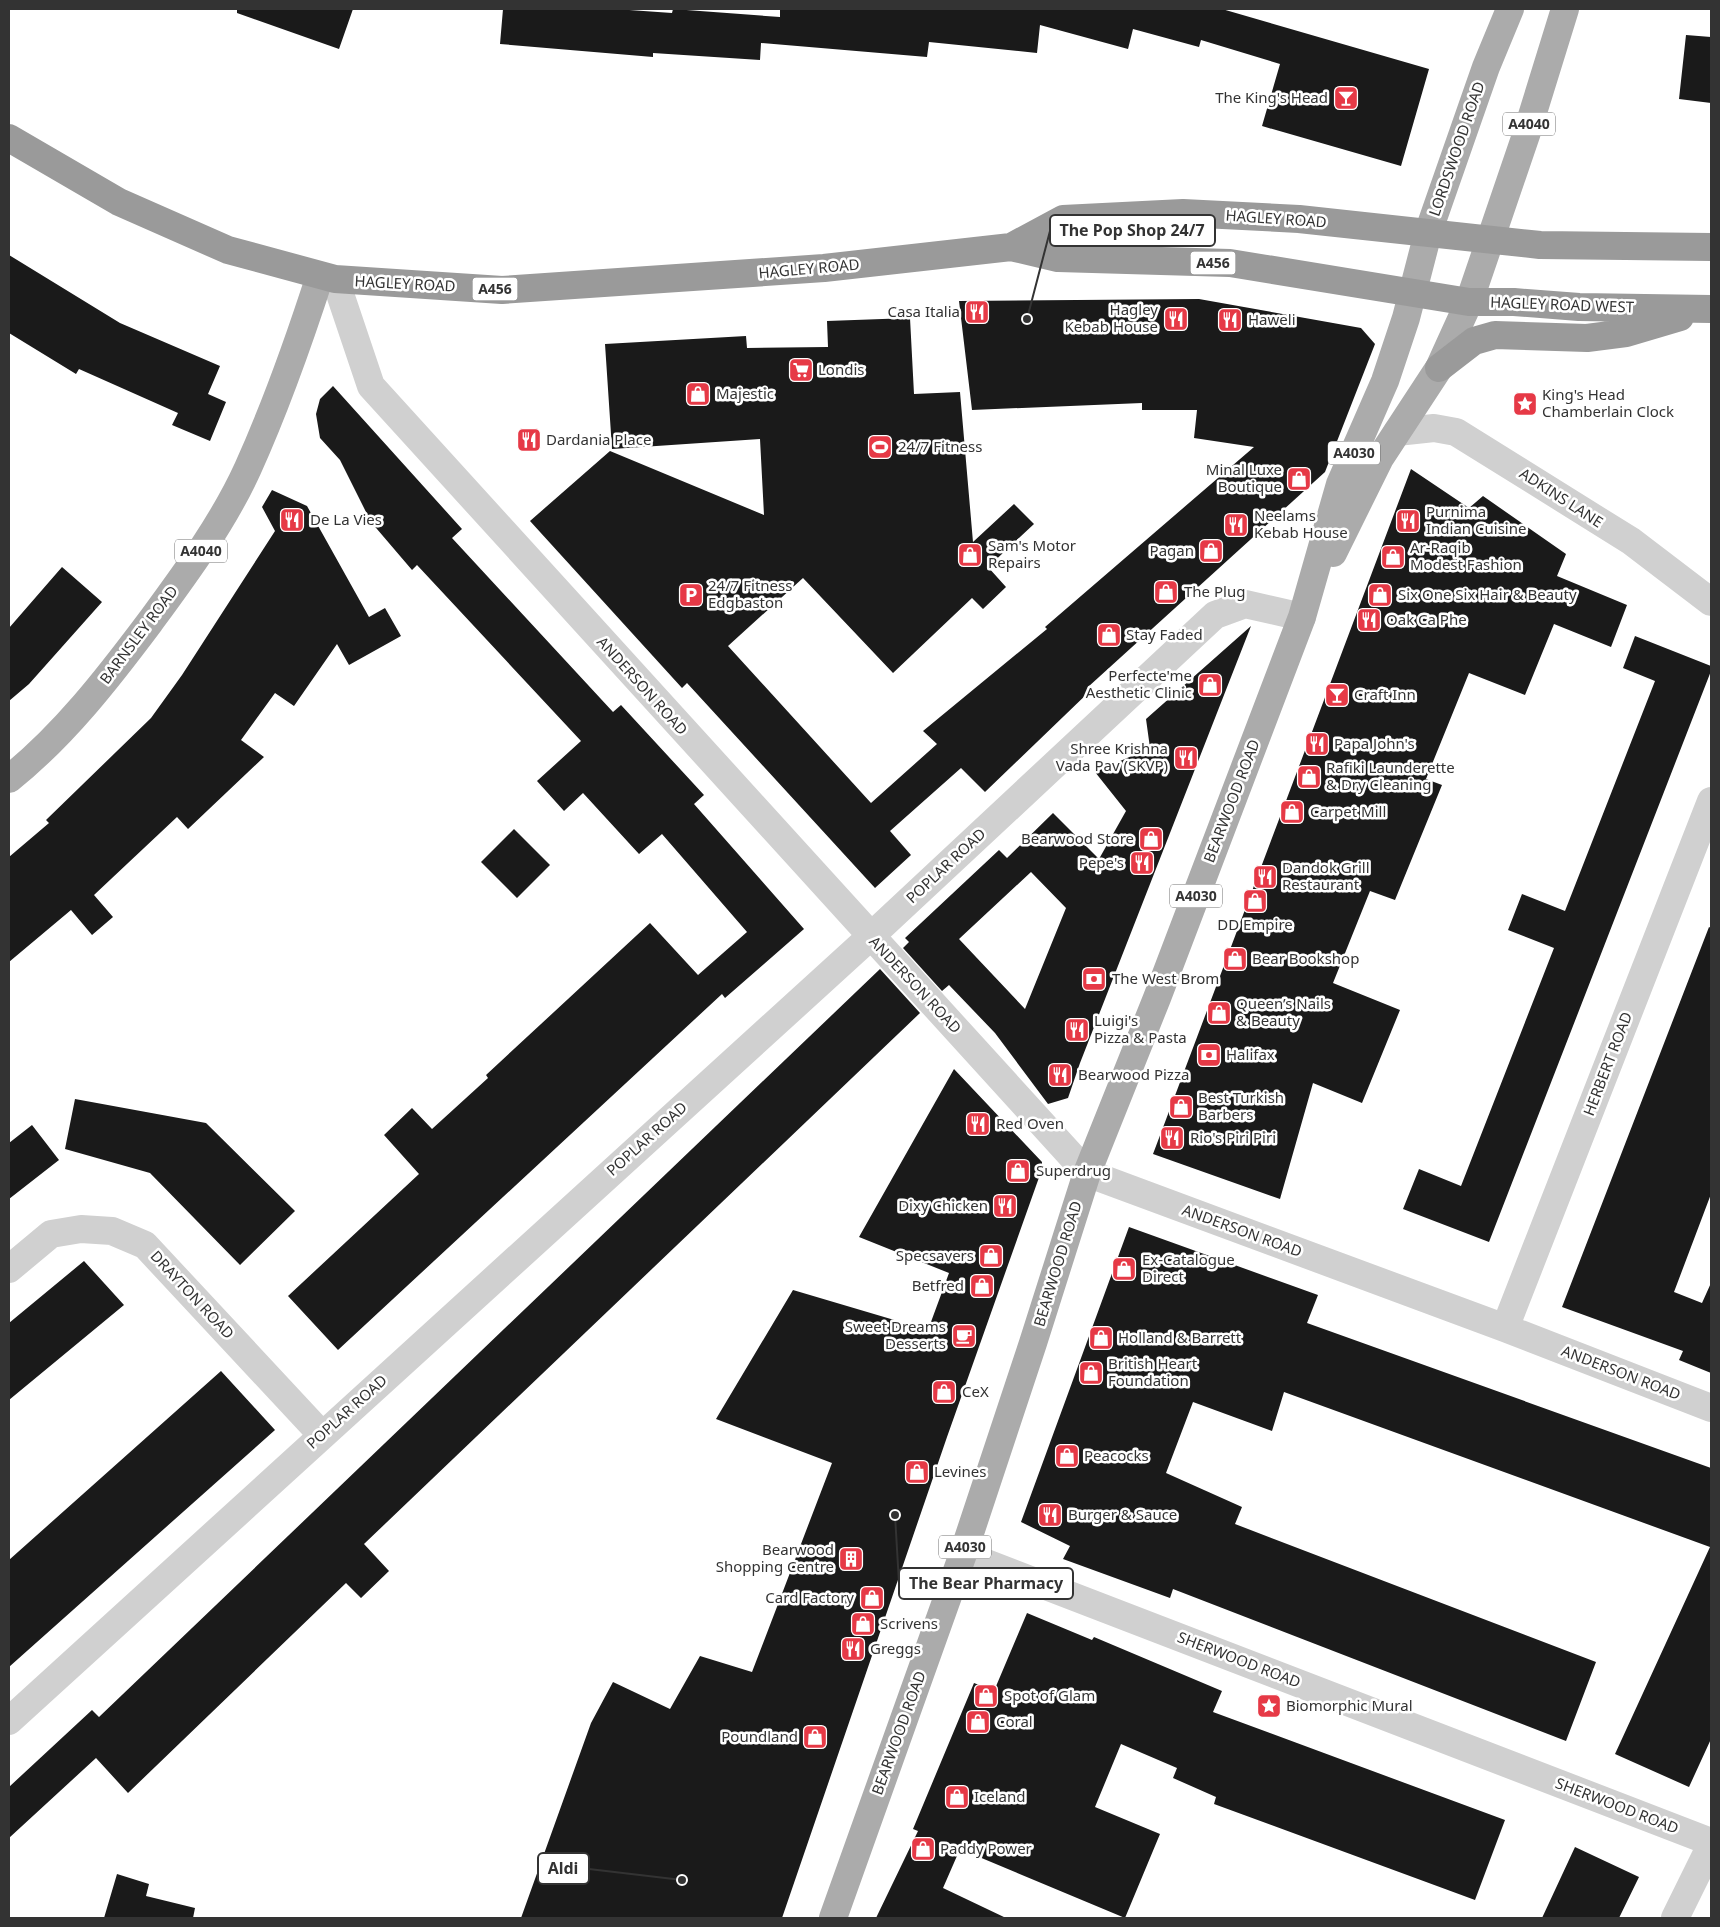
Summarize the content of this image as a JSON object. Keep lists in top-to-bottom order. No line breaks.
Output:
{"streets":{"highway":["HAGLEY ROAD","A456","HAGLEY ROAD WEST"],"main road":["A4040","LORDSWOOD ROAD","A4030","BARNSLEY ROAD","BEARWOOD ROAD"],"street":["ADKINS LANE","ANDERSON ROAD","POPLAR ROAD","HERBERT ROAD","DRAYTON ROAD","SHERWOOD ROAD"]},"crossings":[["A4040","A456"],["A4040","BEARWOOD ROAD"],["LORDSWOOD ROAD","HAGLEY ROAD"],["LORDSWOOD ROAD","A456"],["LORDSWOOD ROAD","HAGLEY ROAD WEST"],["LORDSWOOD ROAD","BEARWOOD ROAD"],["HAGLEY ROAD","A456"],["HAGLEY ROAD","HAGLEY ROAD WEST"],["HAGLEY ROAD","BARNSLEY ROAD"],["HAGLEY ROAD","ANDERSON ROAD"],["HAGLEY ROAD","BEARWOOD ROAD"],["A456","HAGLEY ROAD WEST"],["A456","BEARWOOD ROAD"],["HAGLEY ROAD WEST","BEARWOOD ROAD"],["ADKINS LANE","BEARWOOD ROAD"],["BARNSLEY ROAD","ANDERSON ROAD"],["ANDERSON ROAD","BEARWOOD ROAD"],["ANDERSON ROAD","POPLAR ROAD"],["ANDERSON ROAD","HERBERT ROAD"],["BEARWOOD ROAD","POPLAR ROAD"],["BEARWOOD ROAD","SHERWOOD ROAD"],["POPLAR ROAD","DRAYTON ROAD"]],"places":{"bar":["The King's Head","Craft Inn"],"restaurant":["Casa Italia","Hagley Kebab House","Haweli","Dardania Place","De La Vies","Purnima Indian Cuisine","Neelams Kebab House","Oak Ca Phe","Papa John's","Shree Krishna Vada Pav (SKVP)","Pepe's","Dandok Grill Restaurant","Luigi's Pizza & Pasta","Bearwood Pizza","Red Oven","Rio's Piri Piri","Dixy Chicken","Burger & Sauce","Greggs"],"other":["The Pop Shop 24/7","The Bear Pharmacy","Aldi"],"supermarket":["Londis"],"shop":["Majestic","Minal Luxe Boutique","Pagan","Sam's Motor Repairs","Ar-Raqib Modest Fashion","The Plug","Six One Six Hair & Beauty","Stay Faded","Perfecte'me Aesthetic Clinic","Rafiki Launderette & Dry Cleaning","Carpet Mill","Bearwood Store","DD Empire","Bear Bookshop","Queen’s Nails & Beauty","Best Turkish Barbers","Superdrug","Specsavers","Ex-Catalogue Direct","Betfred","Holland & Barrett","British Heart Foundation","CeX","Peacocks","Levines","Card Factory","Scrivens","Spot of Glam","Coral","Poundland","Iceland","Paddy Power"],"place":["King's Head Chamberlain Clock","Biomorphic Mural"],"sports":["24/7 Fitness"],"parking":["24/7 Fitness Edgbaston"],"bank":["The West Brom","Halifax"],"cafe":["Sweet Dreams Desserts"],"building":["Bearwood Shopping Centre"]}}
